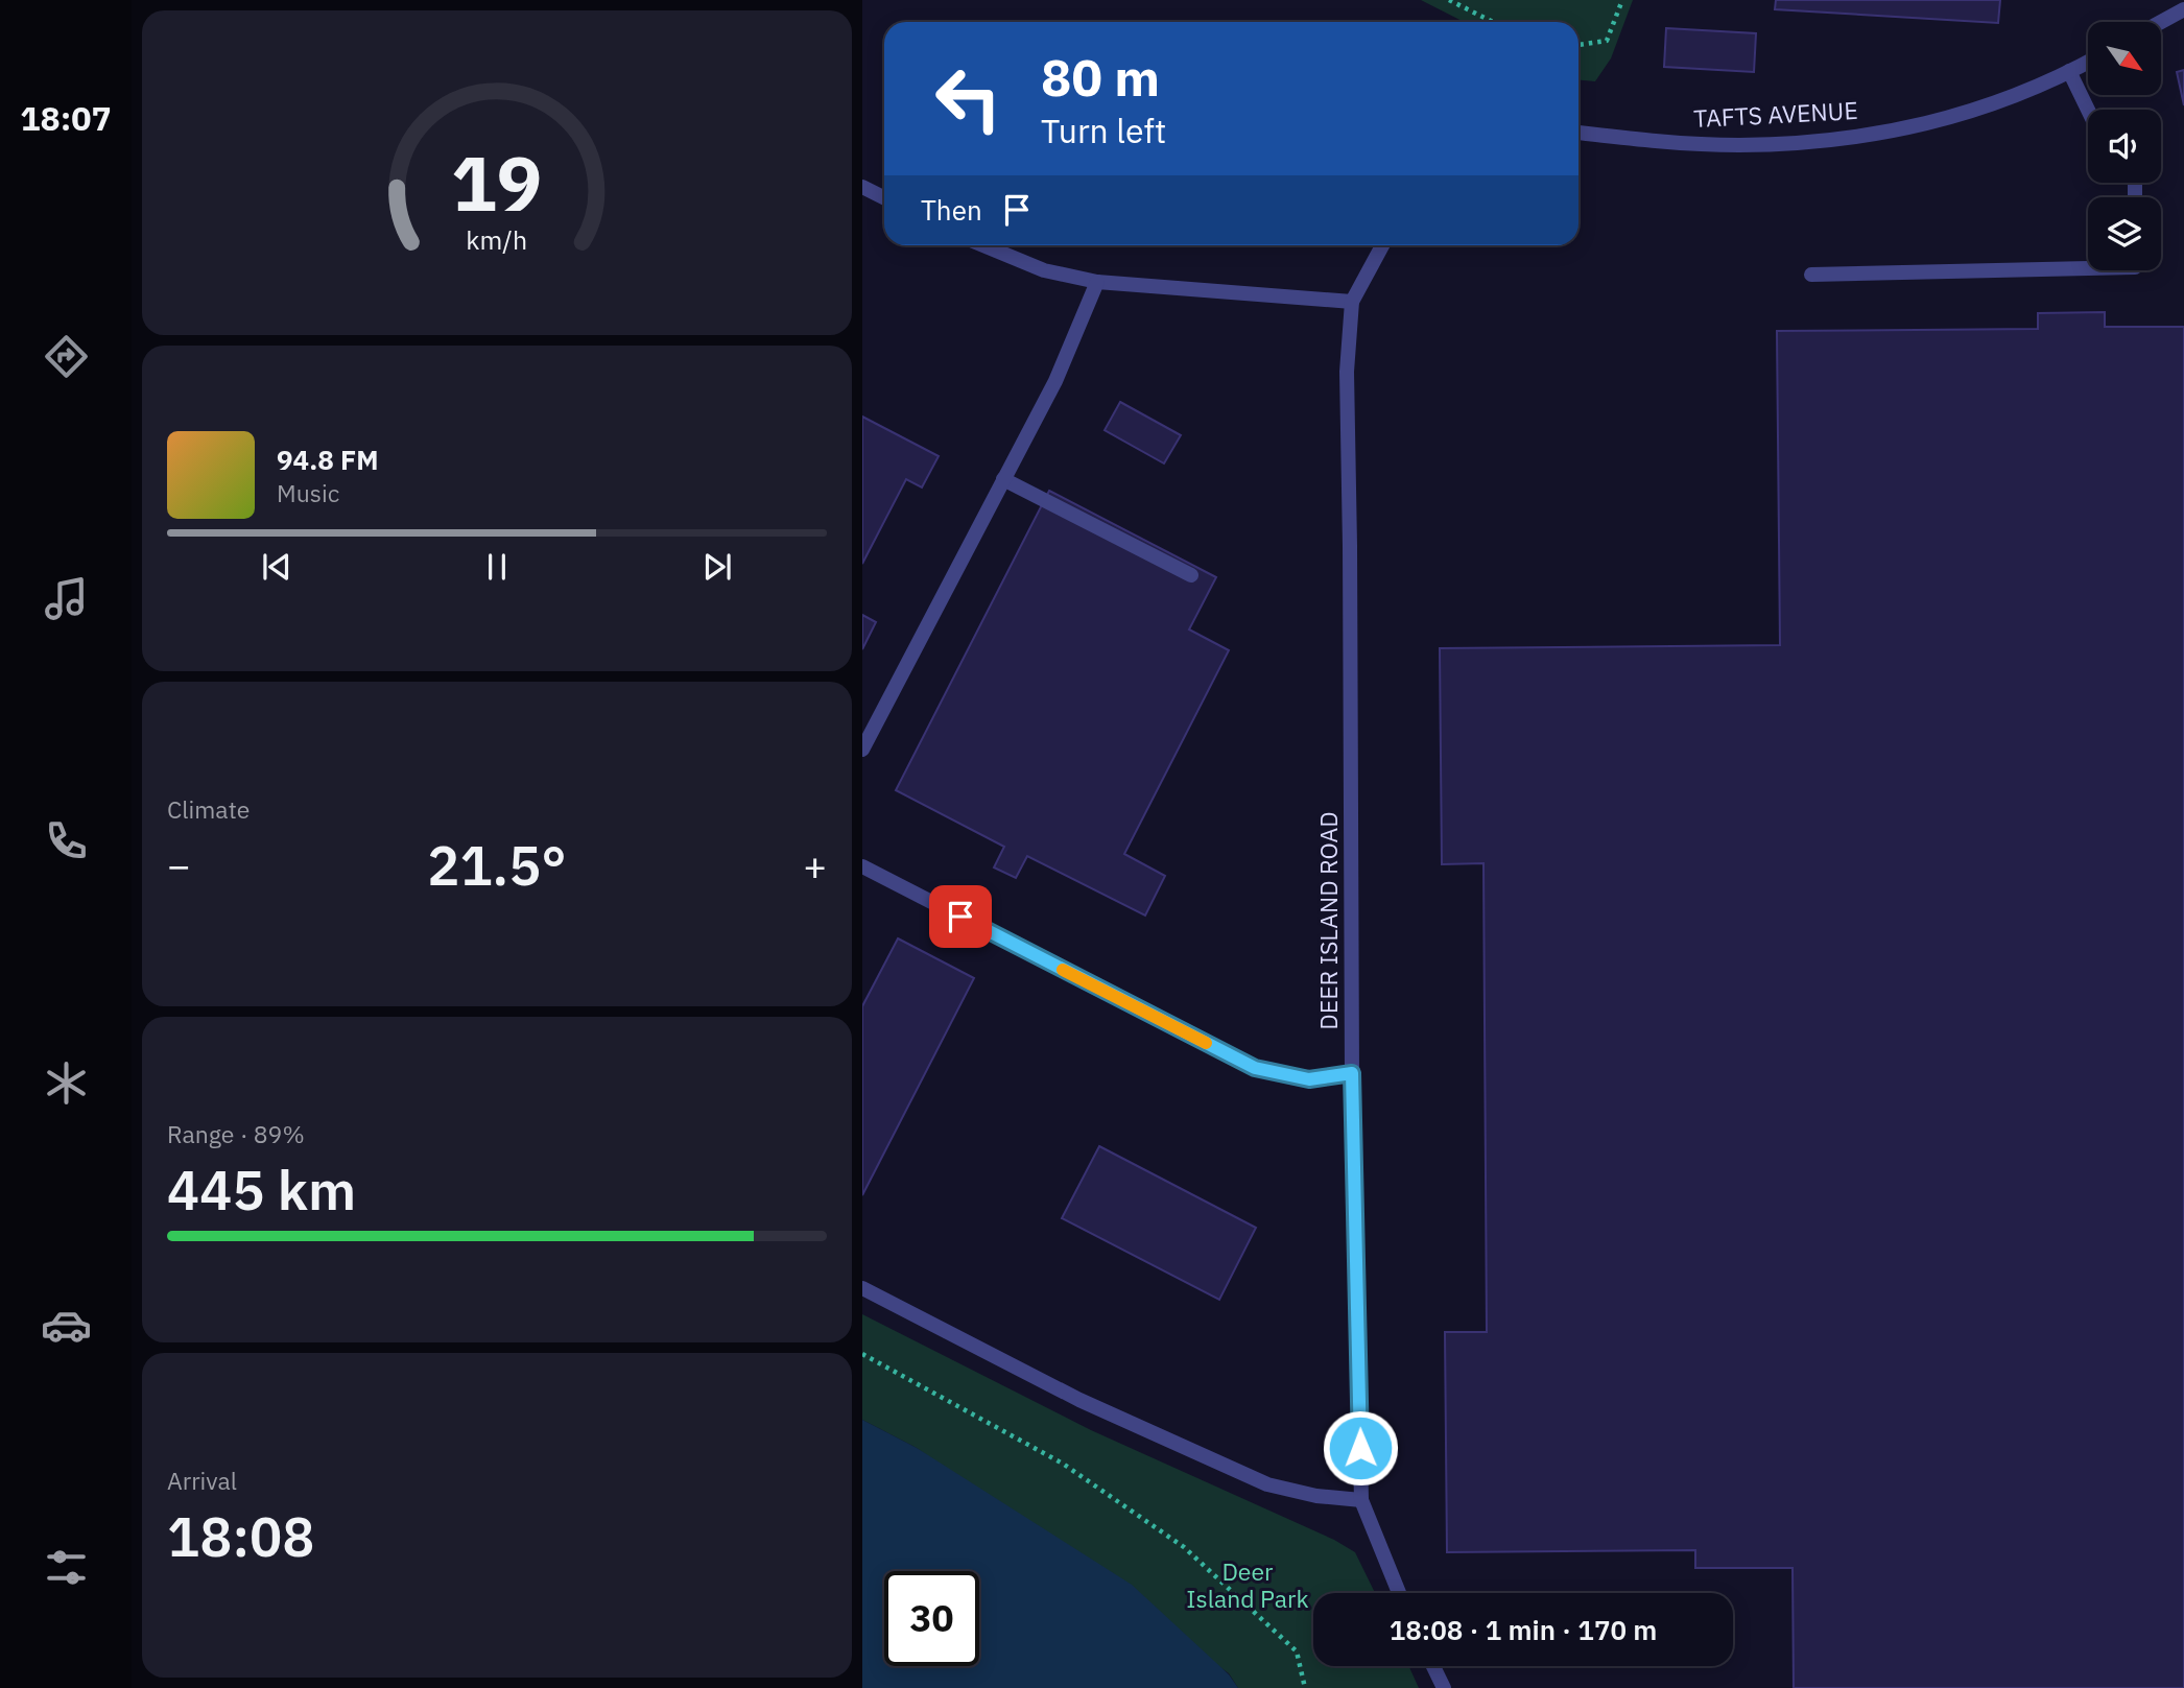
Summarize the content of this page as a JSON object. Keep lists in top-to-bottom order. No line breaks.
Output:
{"streets":{"street":["TAFTS AVENUE","DEER ISLAND ROAD"]},"parks":["Deer Island Park"],"north":"bottom right","page":{"tabs":"18:07","turn":["80 m","Turn left"],"then":"Then","song":["94.8 FM","Music"],"tile":["Climate",["Range · 89%","445 km"],["Arrival","18:08"]],"heat":["−","21.5°","+"],"limit":"30","trip":"18:08 · 1 min · 170 m","gauge":["19","km/h"]}}
